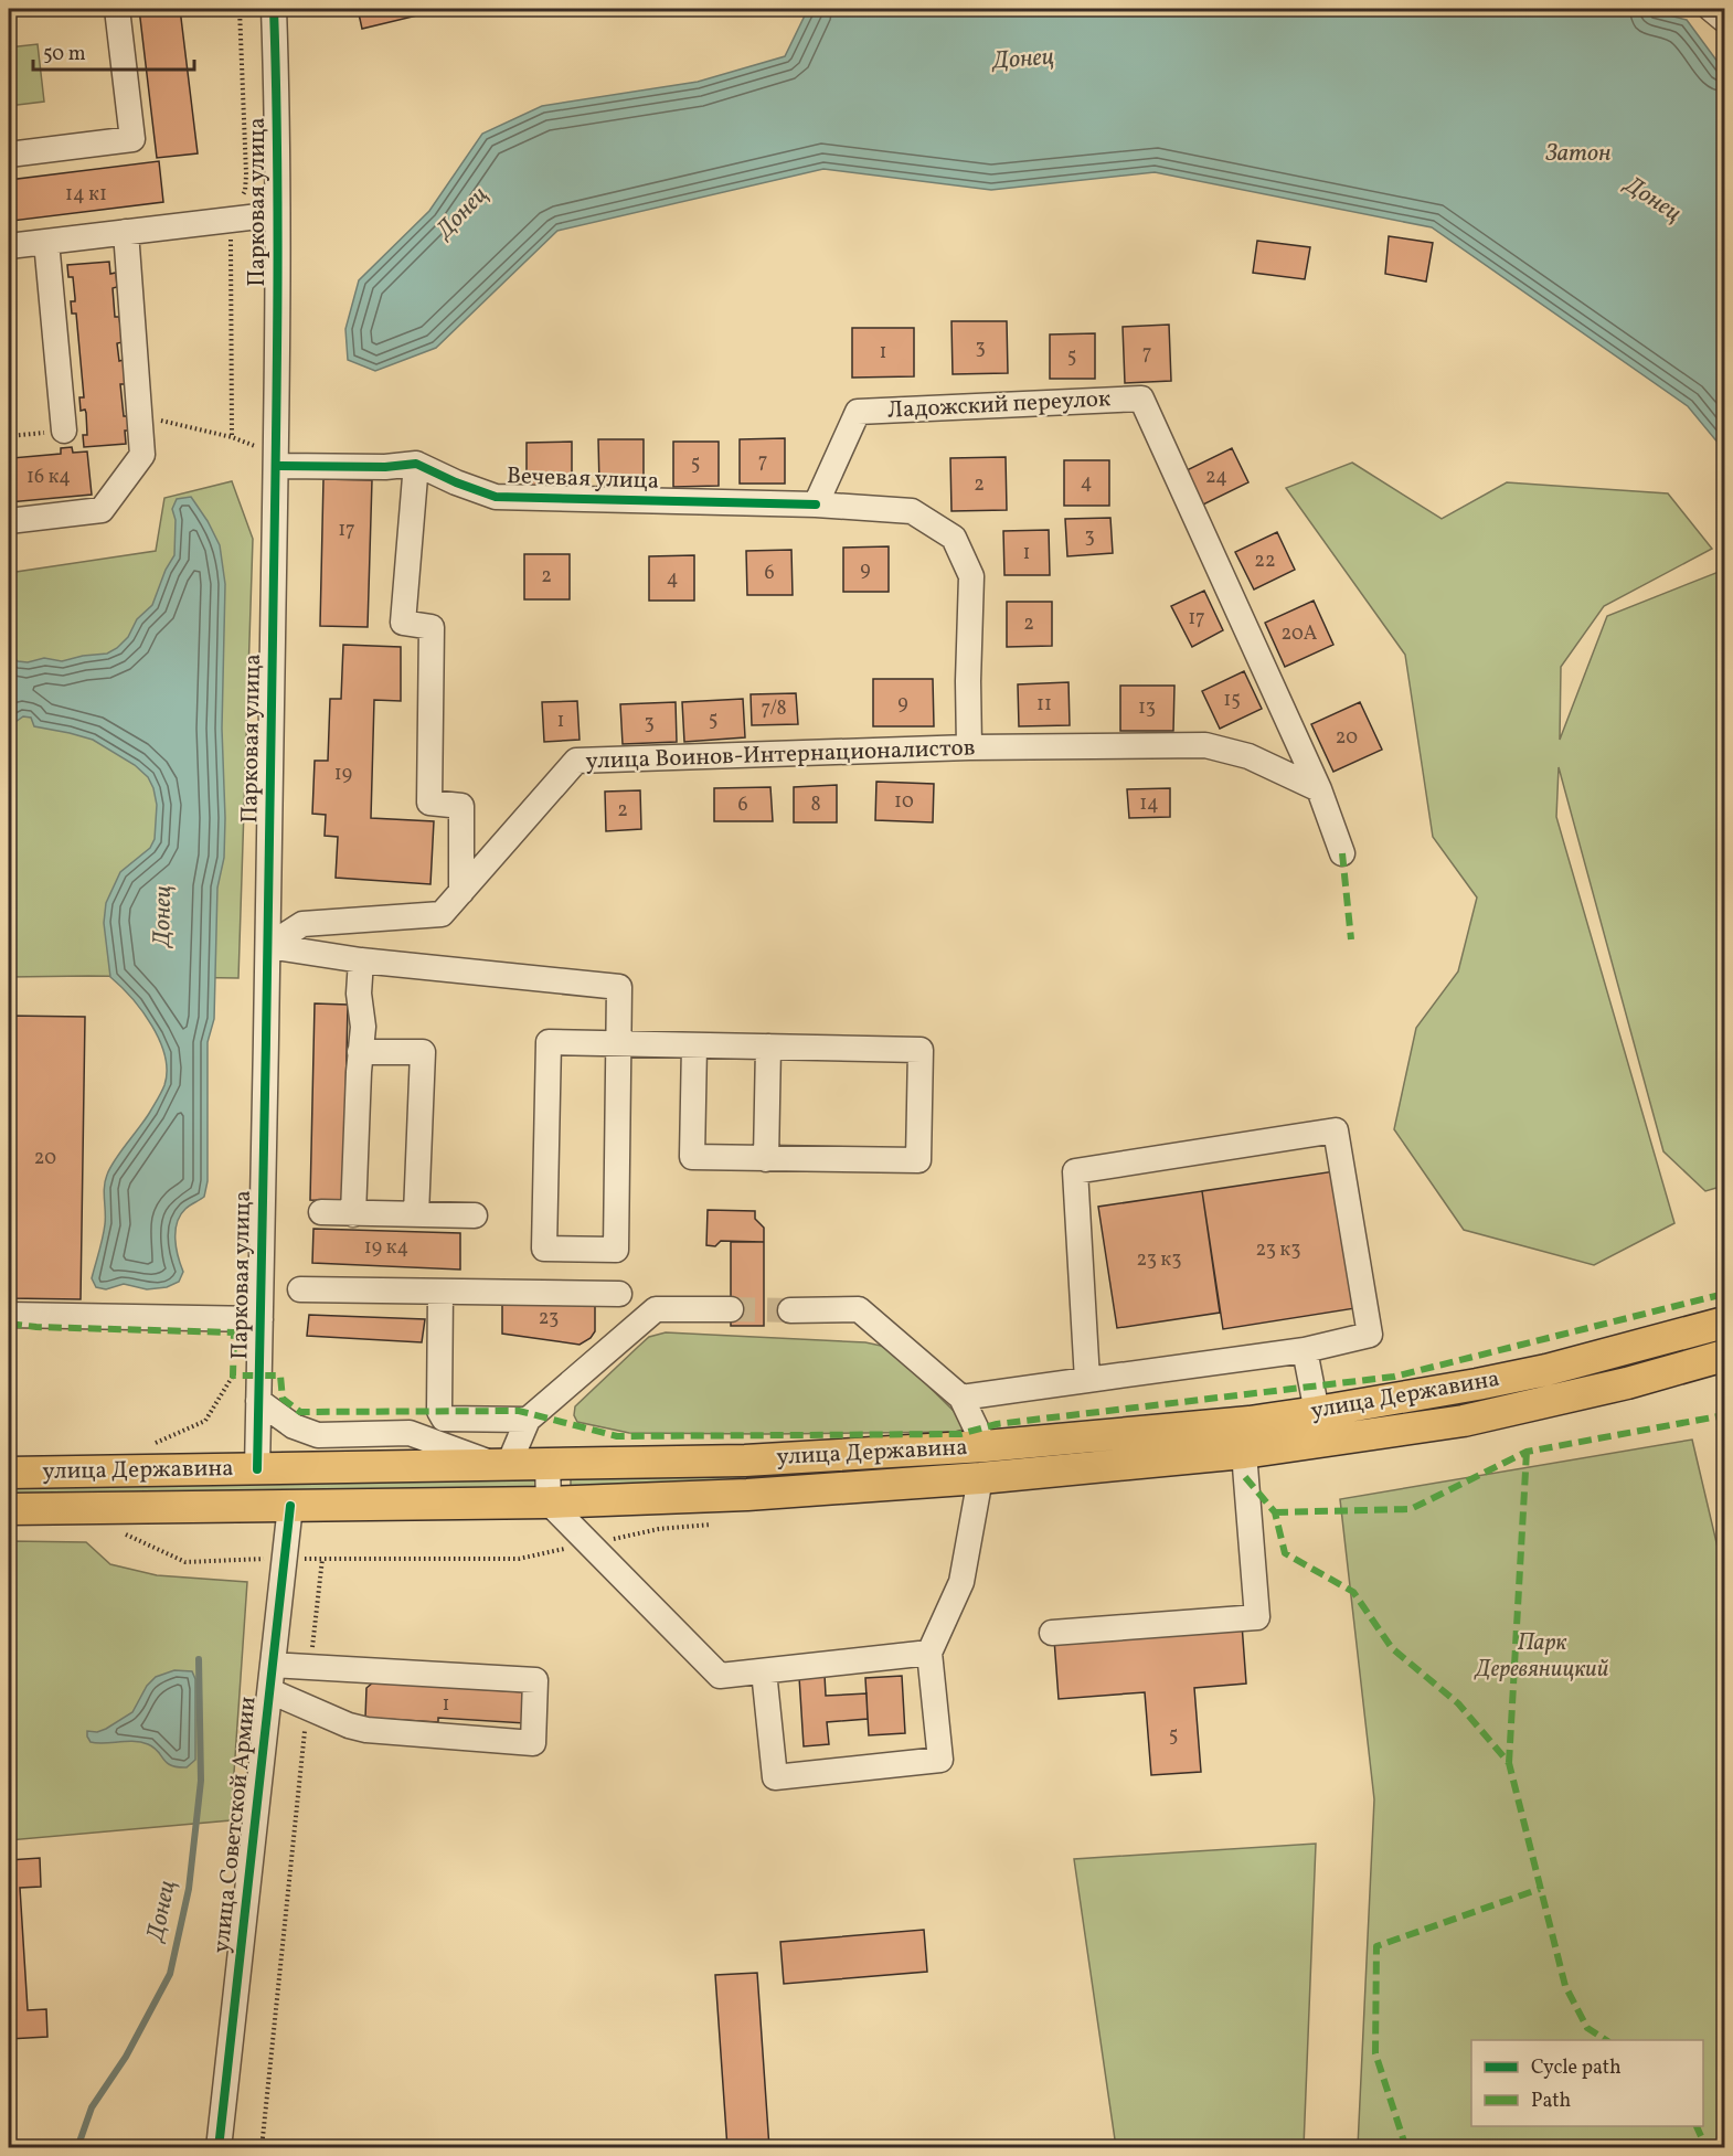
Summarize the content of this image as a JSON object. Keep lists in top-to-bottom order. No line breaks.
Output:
{"streets":{"main road":["улица Державина"],"street":["Парковая улица","Ладожский переулок","Вечевая улица","улица Воинов-Интернационалистов","улица Советской Армии"]},"crossings":[["Парковая улица","улица Воинов-Интернационалистов"],["Парковая улица","улица Державина"],["Ладожский переулок","Вечевая улица"],["Ладожский переулок","улица Воинов-Интернационалистов"],["Вечевая улица","улица Воинов-Интернационалистов"],["улица Державина","улица Советской Армии"]],"water":["Донец","Затон"],"parks":["Парк Деревяницкий"],"house_numbers":["14 к1","3","1","7","5","7","5","16 к4","24","4","2","17","3","1","22","9","6","2","4","17","2","20А","15","9","11","13","7/8","5","1","3","20","19","10","14","6","8","2","20","19 к4","23 к3","23 к3","23","1","5"],"legend":["Cycle path","Path"],"scale_bar":"50 m"}
